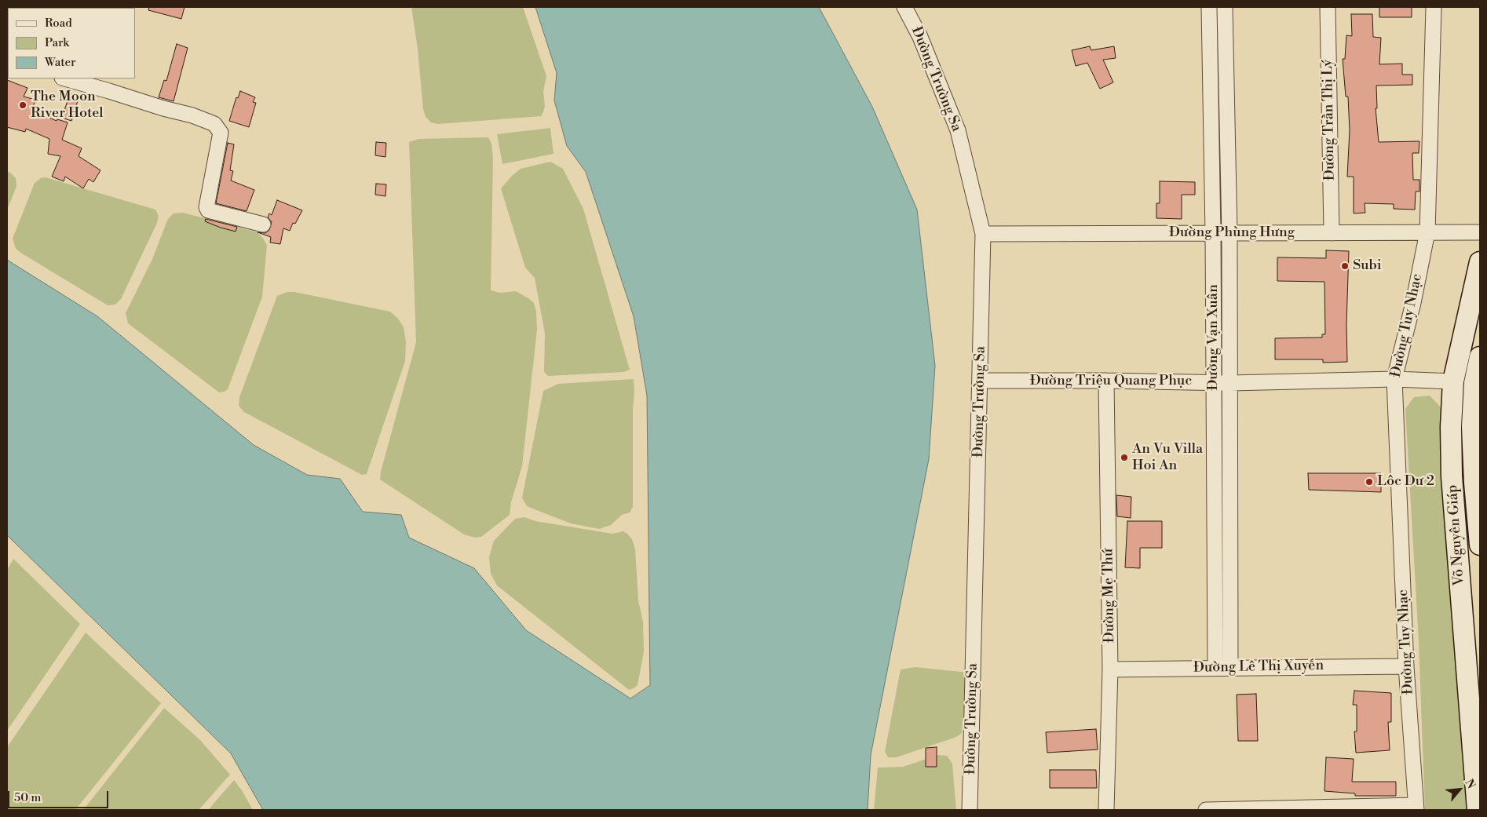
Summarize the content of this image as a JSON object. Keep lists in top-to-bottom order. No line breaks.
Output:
{"streets":{"main road":["Võ Nguyên Giáp"],"street":["Đường Trường Sa","Đường Trần Thị Lý","Đường Phùng Hưng","Đường Tuy Nhạc","Đường Vạn Xuân","Đường Triệu Quang Phục","Đường Mẹ Thứ","Đường Lê Thị Xuyến"]},"crossings":[["Đường Trường Sa","Đường Phùng Hưng"],["Đường Trường Sa","Đường Triệu Quang Phục"],["Đường Trần Thị Lý","Đường Phùng Hưng"],["Đường Phùng Hưng","Đường Tuy Nhạc"],["Đường Phùng Hưng","Đường Vạn Xuân"],["Đường Tuy Nhạc","Đường Triệu Quang Phục"],["Đường Tuy Nhạc","Đường Lê Thị Xuyến"],["Đường Vạn Xuân","Đường Triệu Quang Phục"],["Đường Vạn Xuân","Đường Lê Thị Xuyến"],["Đường Triệu Quang Phục","Võ Nguyên Giáp"],["Đường Triệu Quang Phục","Đường Mẹ Thứ"],["Đường Mẹ Thứ","Đường Lê Thị Xuyến"]],"places":["The Moon River Hotel","Subi","An Vu Villa Hoi An","Lôc Dư 2"],"legend":["Road","Park","Water"],"scale_bar":"50 m","north":"top right"}
